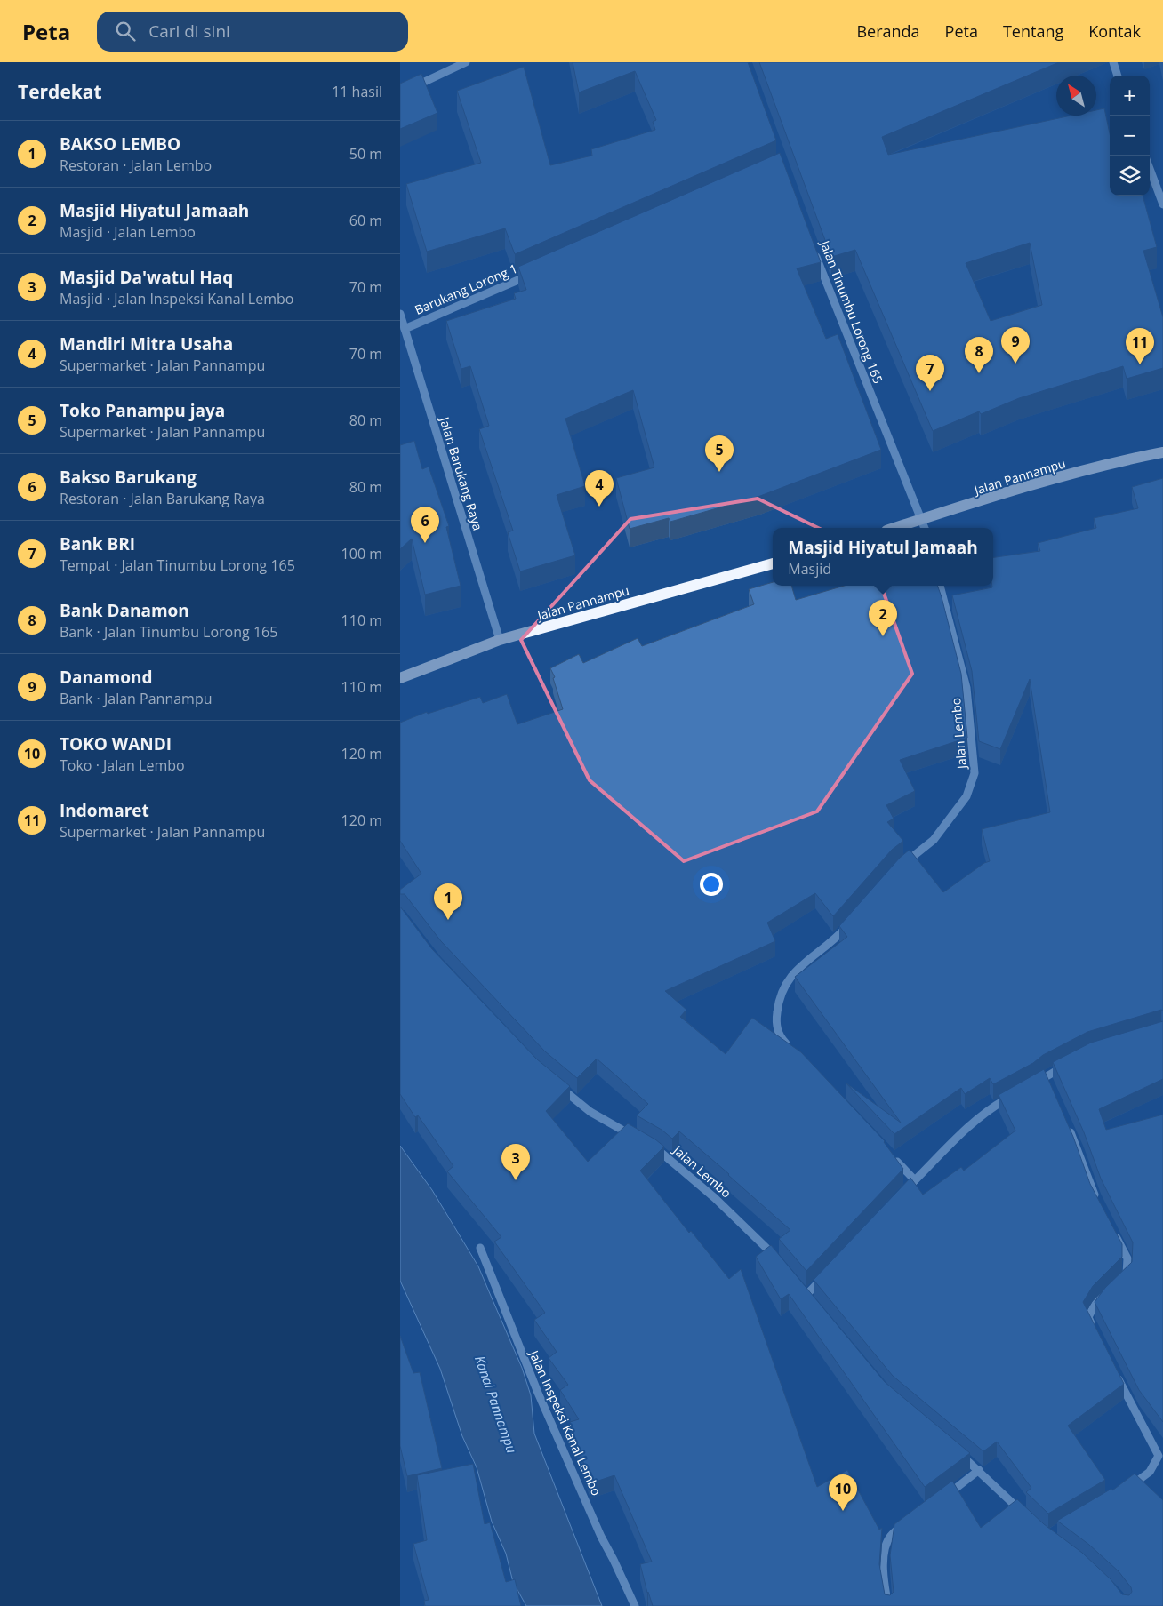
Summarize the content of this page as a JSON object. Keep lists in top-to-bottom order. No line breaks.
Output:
{"streets":{"main road":["Jalan Pannampu"],"street":["Barukang Lorong 1","Jalan Tinumbu Lorong 165","Jalan Barukang Raya","Jalan Lembo","Jalan Inspeksi Kanal Lembo"]},"crossings":[["Barukang Lorong 1","Jalan Barukang Raya"],["Jalan Tinumbu Lorong 165","Jalan Pannampu"],["Jalan Barukang Raya","Jalan Pannampu"]],"water":["Kanal Pannampu"],"north":"top left","page":{"header":"Peta","search":"Cari di sini","nav":["Beranda","Peta","Tentang","Kontak"],"heading":["Terdekat","11 hasil"],"map_buttons":["+","−"],"list":[{"mark":"1","name":"BAKSO LEMBO","note":"Restoran · Jalan Lembo","value":"50 m"},{"mark":"2","name":"Masjid Hiyatul Jamaah","note":"Masjid · Jalan Lembo","value":"60 m"},{"mark":"3","name":"Masjid Da'watul Haq","note":"Masjid · Jalan Inspeksi Kanal Lembo","value":"70 m"},{"mark":"4","name":"Mandiri Mitra Usaha","note":"Supermarket · Jalan Pannampu","value":"70 m"},{"mark":"5","name":"Toko Panampu jaya","note":"Supermarket · Jalan Pannampu","value":"80 m"},{"mark":"6","name":"Bakso Barukang","note":"Restoran · Jalan Barukang Raya","value":"80 m"},{"mark":"7","name":"Bank BRI","note":"Tempat · Jalan Tinumbu Lorong 165","value":"100 m"},{"mark":"8","name":"Bank Danamon","note":"Bank · Jalan Tinumbu Lorong 165","value":"110 m"},{"mark":"9","name":"Danamond","note":"Bank · Jalan Pannampu","value":"110 m"},{"mark":"10","name":"TOKO WANDI","note":"Toko · Jalan Lembo","value":"120 m"},{"mark":"11","name":"Indomaret","note":"Supermarket · Jalan Pannampu","value":"120 m"}],"pins":["9","11","8","7","5","4","6","2","1","3","10"],"popup":["Masjid Hiyatul Jamaah","Masjid"]}}
